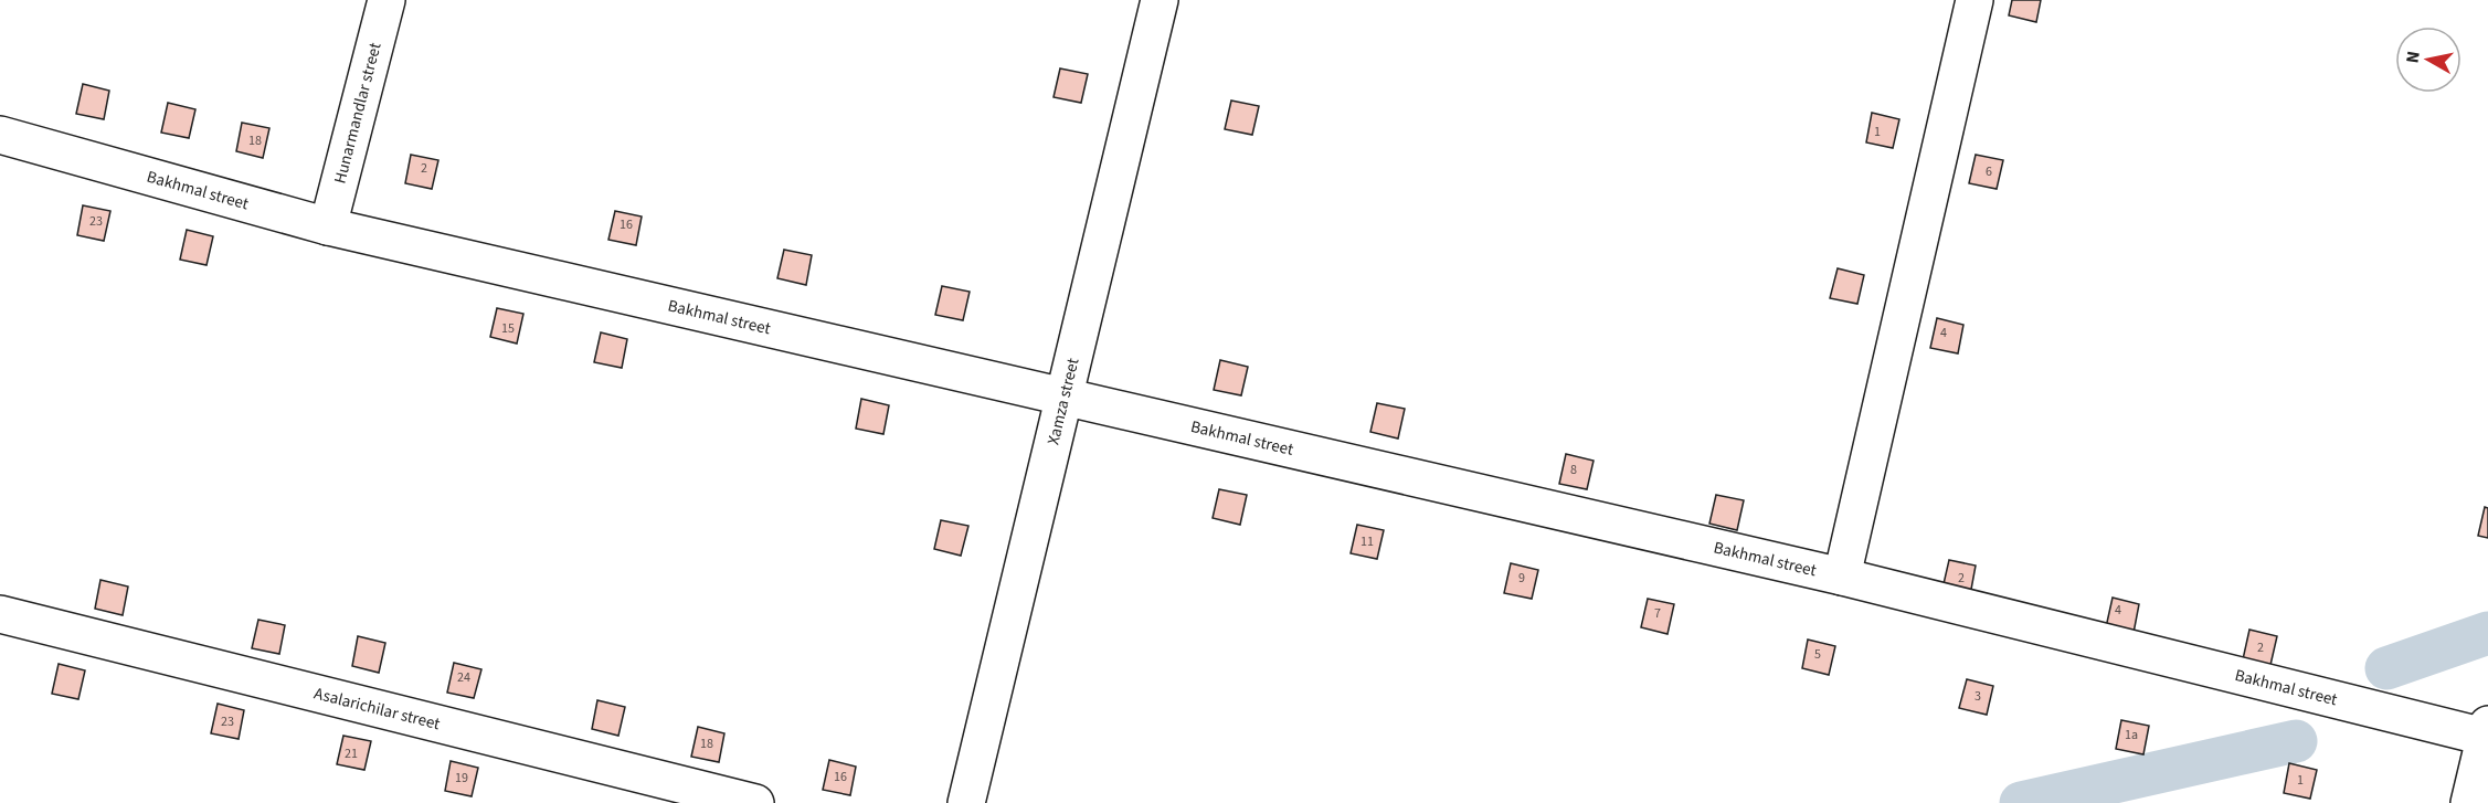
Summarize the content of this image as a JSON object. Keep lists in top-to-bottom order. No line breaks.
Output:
{"streets":{"street":["Hunarmandlar street","Bakhmal street","Xamza street","Asalarichilar street"]},"crossings":[["Hunarmandlar street","Bakhmal street"],["Bakhmal street","Xamza street"]],"house_numbers":["1","18","2","6","23","16","15","4","8","11","9","2","4","7","2","5","24","3","23","1a","18","21","16","19","1"],"north":"left"}
